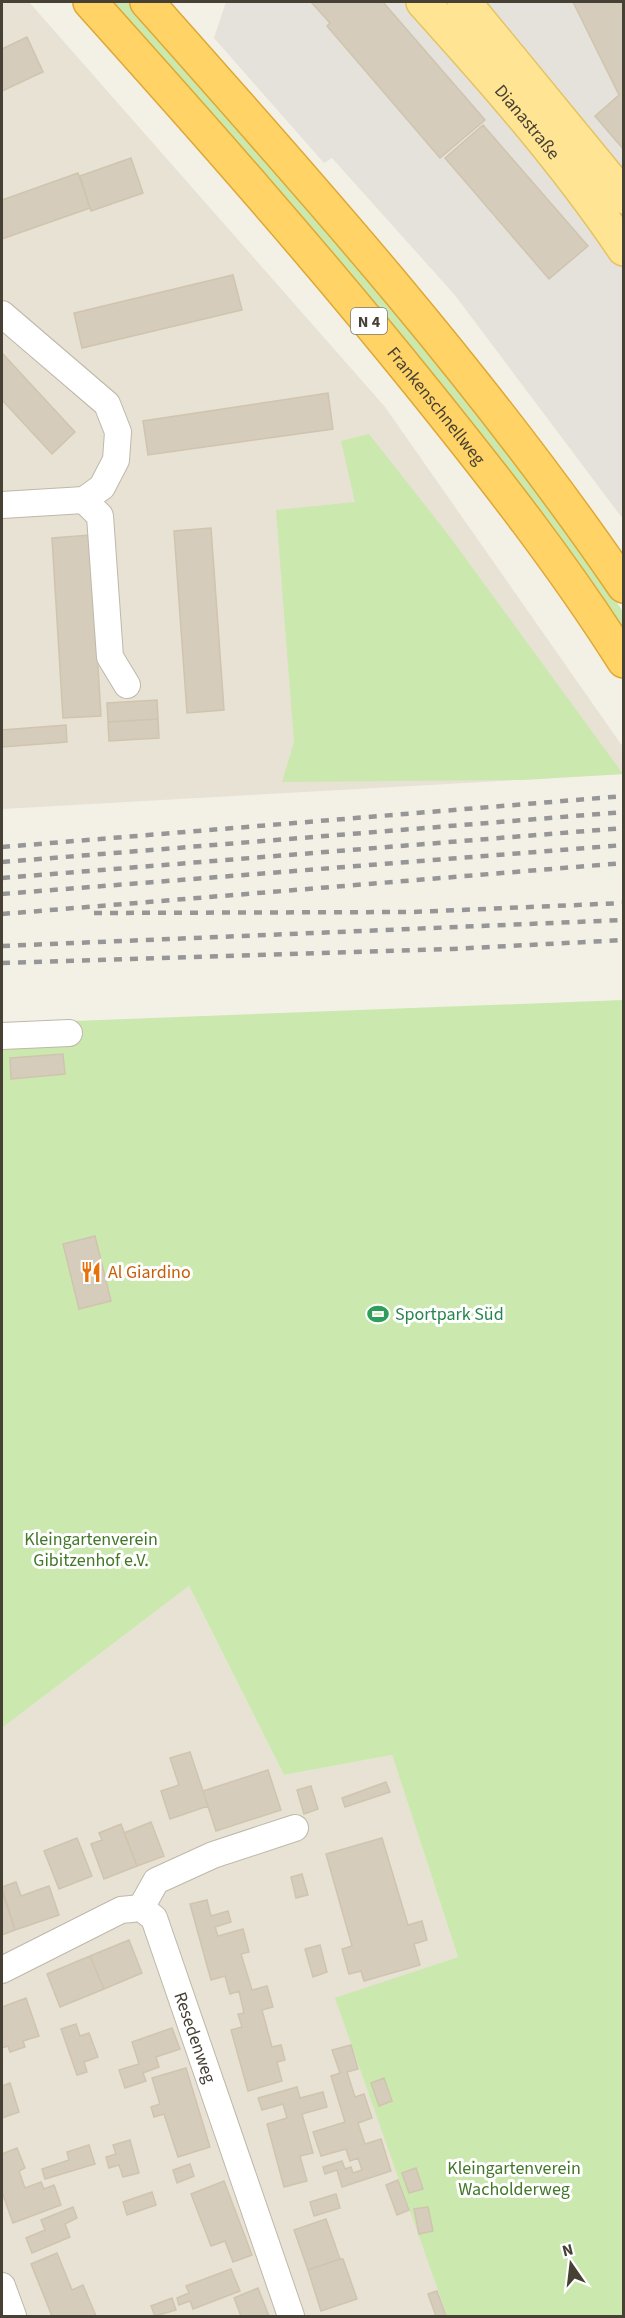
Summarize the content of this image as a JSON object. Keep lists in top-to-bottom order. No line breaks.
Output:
{"streets":{"highway":["N 4","Frankenschnellweg"],"main road":["Dianastraße"],"street":["Resedenweg"]},"parks":["Kleingartenverein Gibitzenhof e.V.","Kleingartenverein Wacholderweg"],"places":{"restaurant":["Al Giardino"],"sports":["Sportpark Süd"]},"north":"top"}
